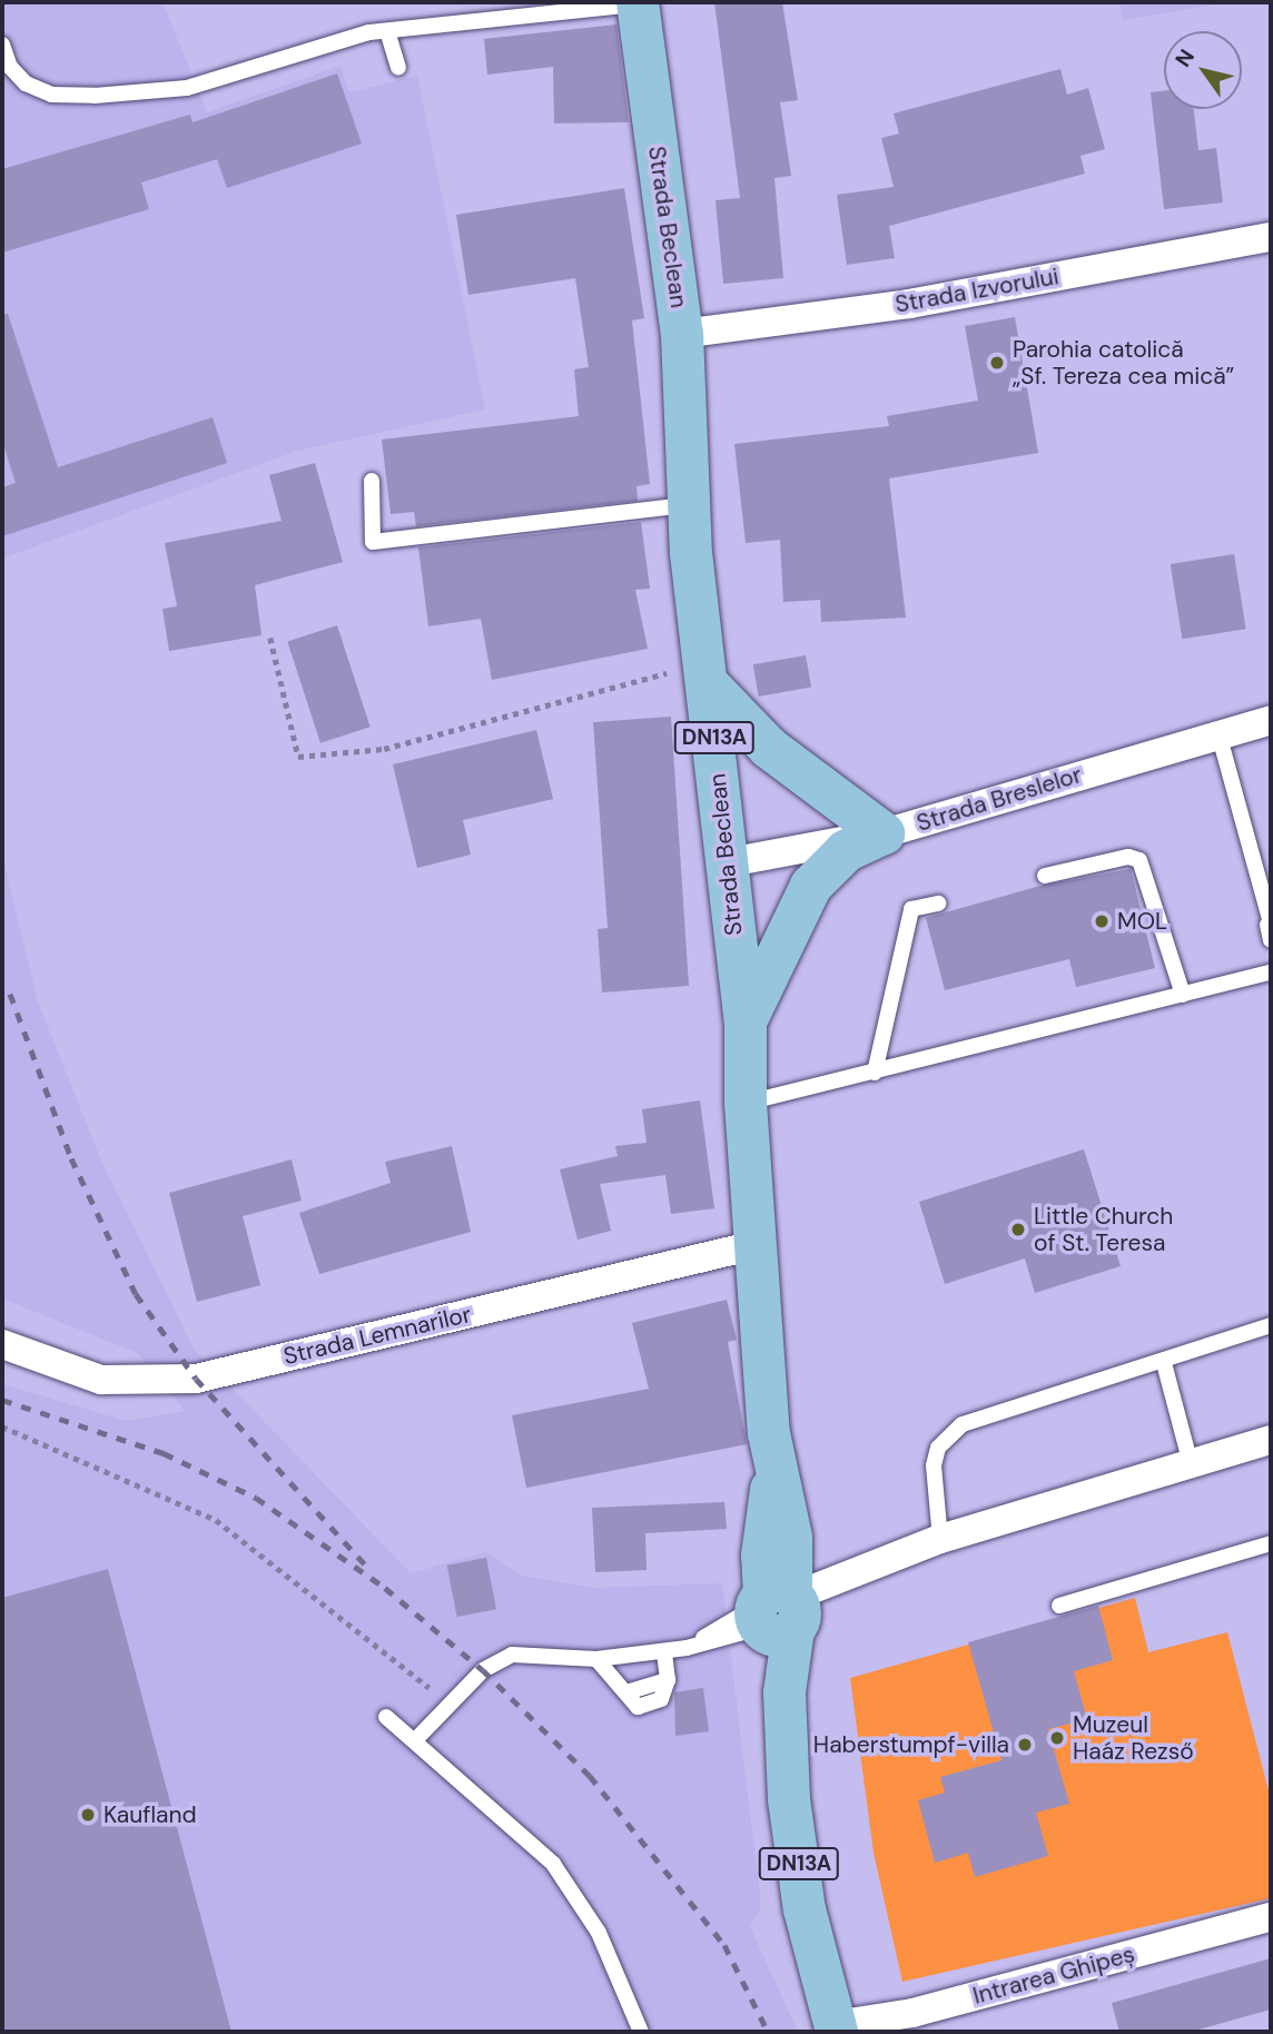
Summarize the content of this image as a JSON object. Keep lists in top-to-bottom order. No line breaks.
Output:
{"streets":{"main road":["Strada Beclean","DN13A"],"street":["Strada Izvorului","Strada Breslelor","Strada Lemnarilor","Intrarea Ghipeș"]},"crossings":[["Strada Beclean","Strada Izvorului"],["Strada Beclean","DN13A"],["Strada Beclean","Strada Breslelor"],["Strada Beclean","Strada Lemnarilor"],["DN13A","Intrarea Ghipeș"]],"places":["Parohia catolică „Sf. Tereza cea mică”","MOL","Little Church of St. Teresa","Muzeul Haáz Rezső","Haberstumpf-villa","Kaufland"],"north":"top left"}
